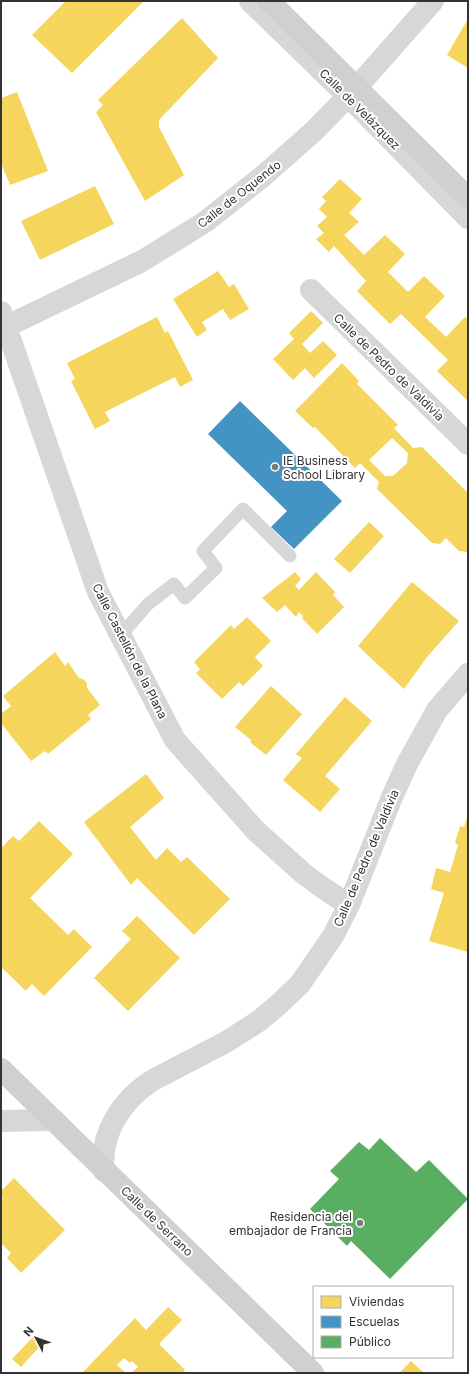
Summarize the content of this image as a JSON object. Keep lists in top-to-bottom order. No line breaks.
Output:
{"streets":{"main road":["Calle de Velázquez","Calle de Serrano"],"street":["Calle de Oquendo","Calle de Pedro de Valdivia","Calle Castellón de la Plana"]},"crossings":[["Calle de Velázquez","Calle de Oquendo"],["Calle de Oquendo","Calle Castellón de la Plana"],["Calle de Pedro de Valdivia","Calle Castellón de la Plana"],["Calle de Pedro de Valdivia","Calle de Serrano"]],"places":["IE Business School Library","Residencia del embajador de Francia"],"legend":["Viviendas","Escuelas","Público"],"north":"top left"}
